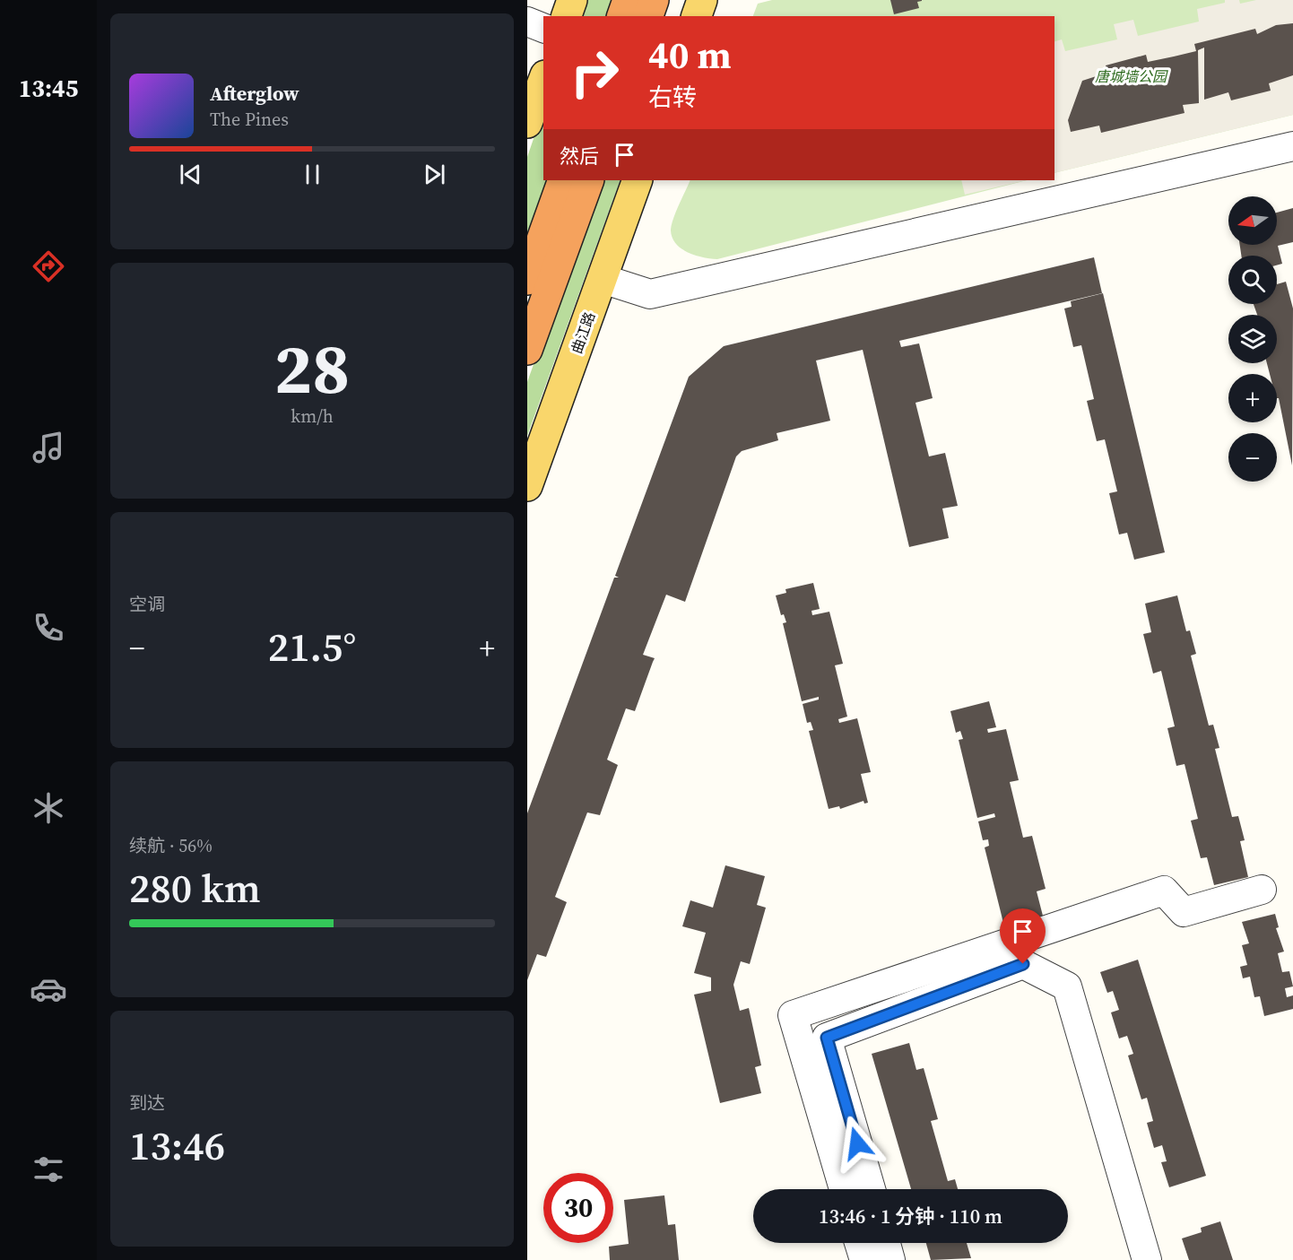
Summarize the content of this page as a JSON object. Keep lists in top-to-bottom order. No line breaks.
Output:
{"streets":{"main road":["曲江路"]},"parks":["唐城墙公园"],"north":"left","page":{"tabs":"13:45","turn":["40 m","右转"],"song":["Afterglow","The Pines"],"then":"然后","map_buttons":["+","−"],"tile":[["28","km/h"],"空调",["续航 · 56%","280 km"],["到达","13:46"]],"heat":["−","21.5°","+"],"limit":"30","trip":"13:46 · 1 分钟 · 110 m"}}
